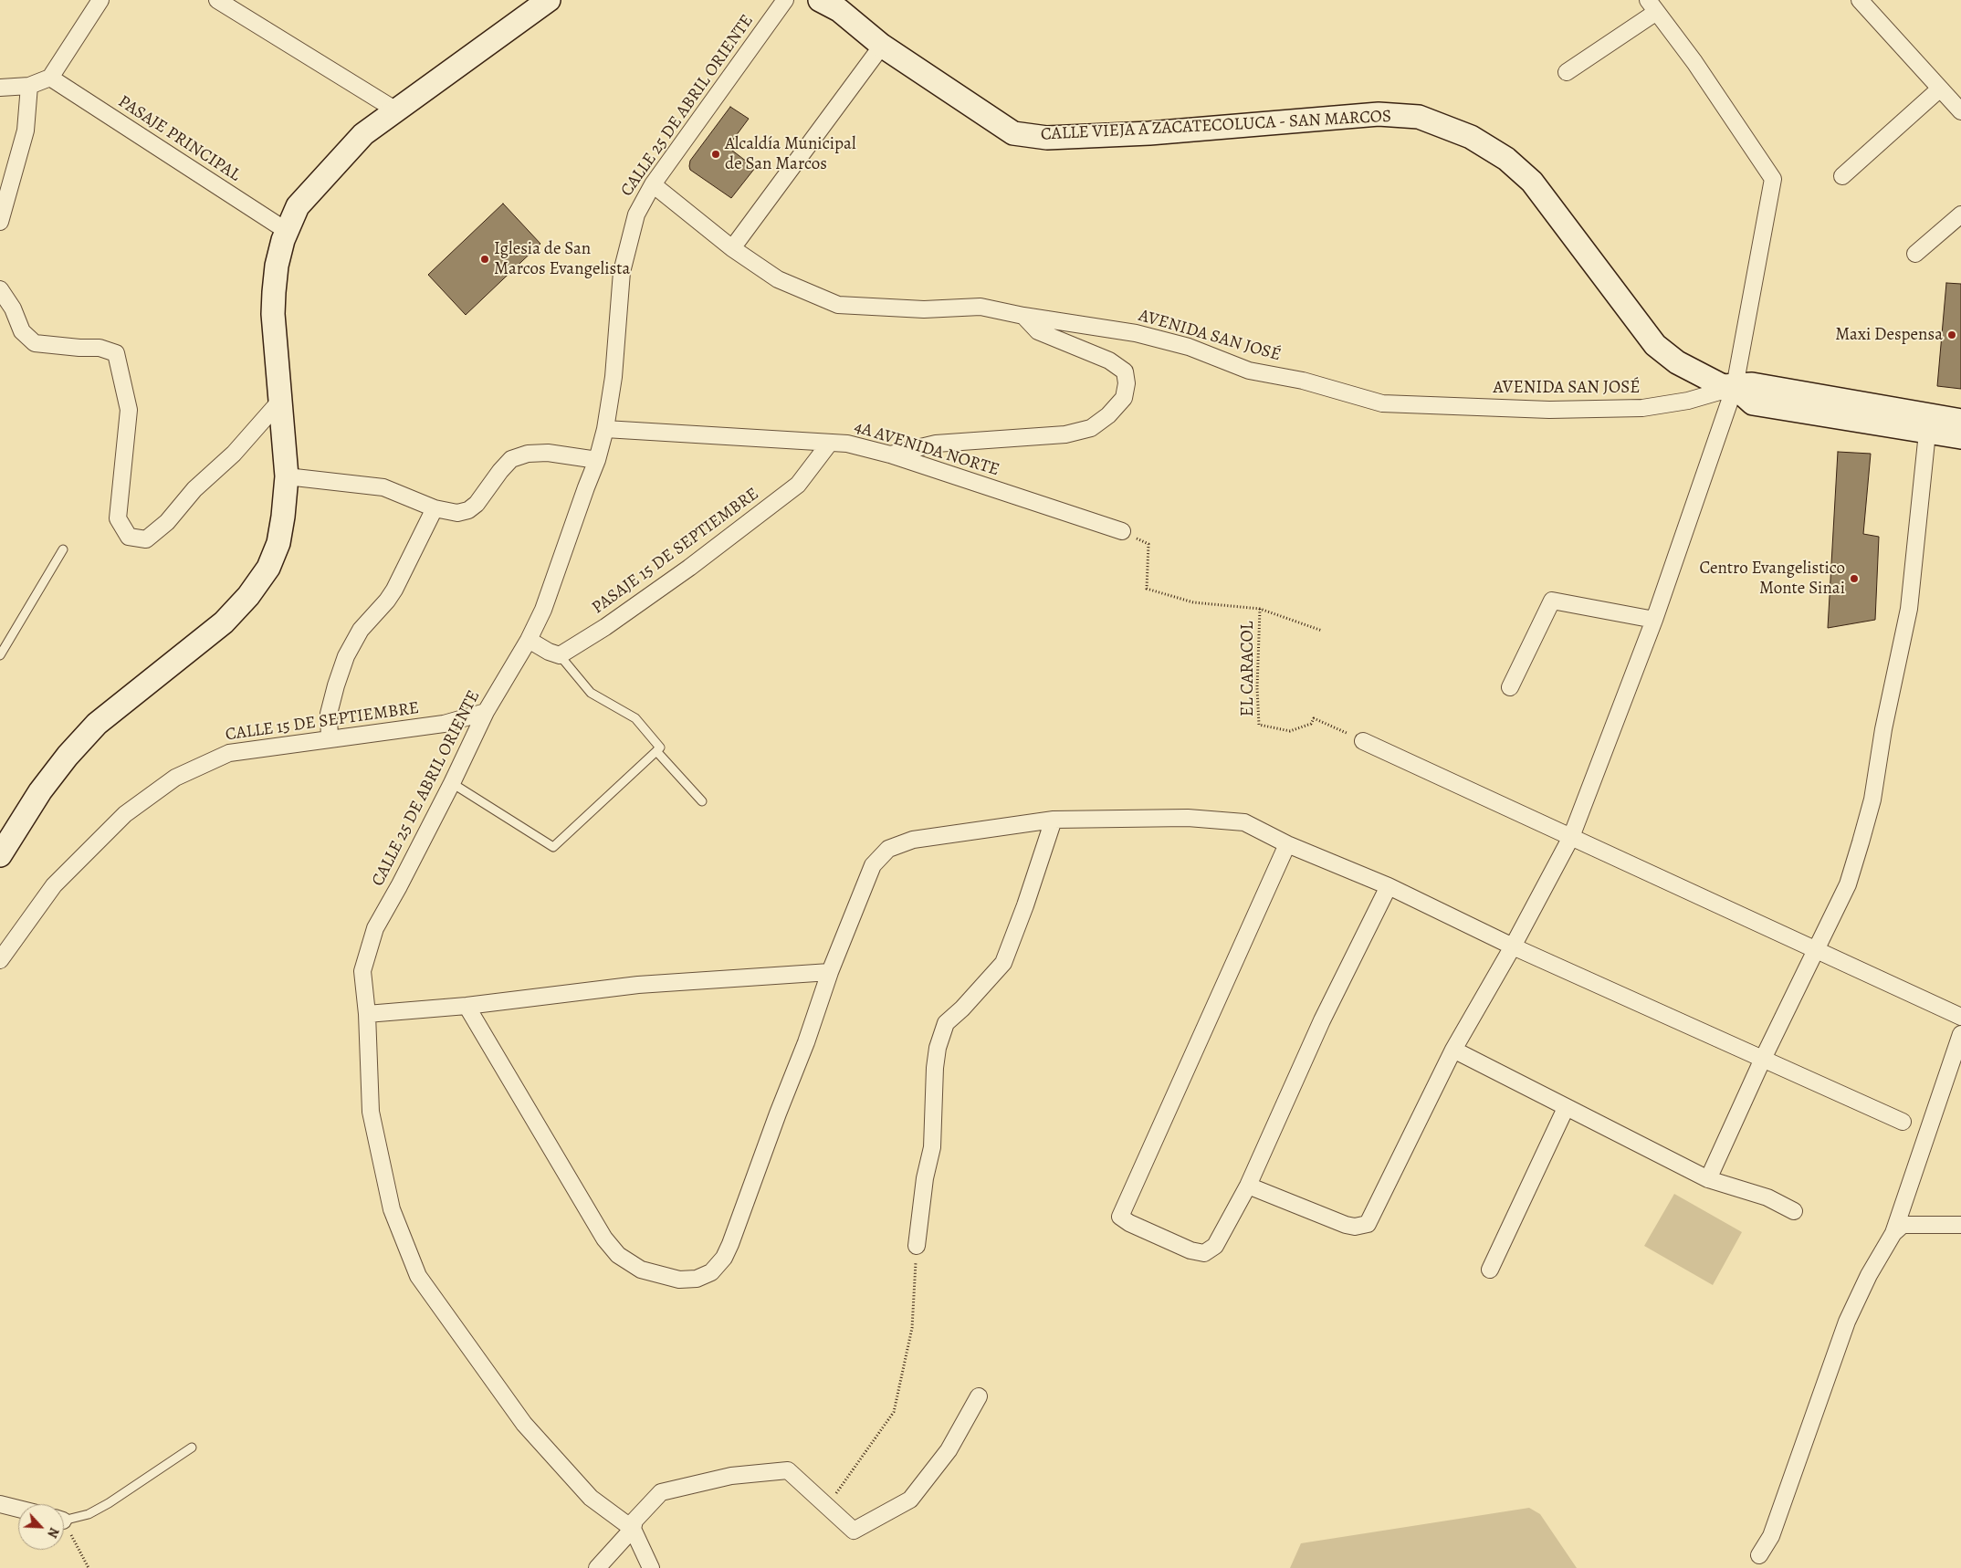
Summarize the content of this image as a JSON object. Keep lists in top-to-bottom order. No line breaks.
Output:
{"streets":{"main road":["CALLE VIEJA A ZACATECOLUCA - SAN MARCOS"],"street":["CALLE 25 DE ABRIL ORIENTE","PASAJE PRINCIPAL","AVENIDA SAN JOSÉ","4A AVENIDA NORTE","PASAJE 15 DE SEPTIEMBRE","CALLE 15 DE SEPTIEMBRE"],"path":["EL CARACOL"]},"crossings":[["CALLE 25 DE ABRIL ORIENTE","AVENIDA SAN JOSÉ"],["CALLE 25 DE ABRIL ORIENTE","4A AVENIDA NORTE"],["CALLE 25 DE ABRIL ORIENTE","CALLE 15 DE SEPTIEMBRE"],["CALLE VIEJA A ZACATECOLUCA - SAN MARCOS","AVENIDA SAN JOSÉ"],["4A AVENIDA NORTE","PASAJE 15 DE SEPTIEMBRE"],["4A AVENIDA NORTE","EL CARACOL"]],"places":["Alcaldía Municipal de San Marcos","Iglesia de San Marcos Evangelista","Maxi Despensa","Centro Evangelistico Monte Sinai"],"north":"bottom right"}
